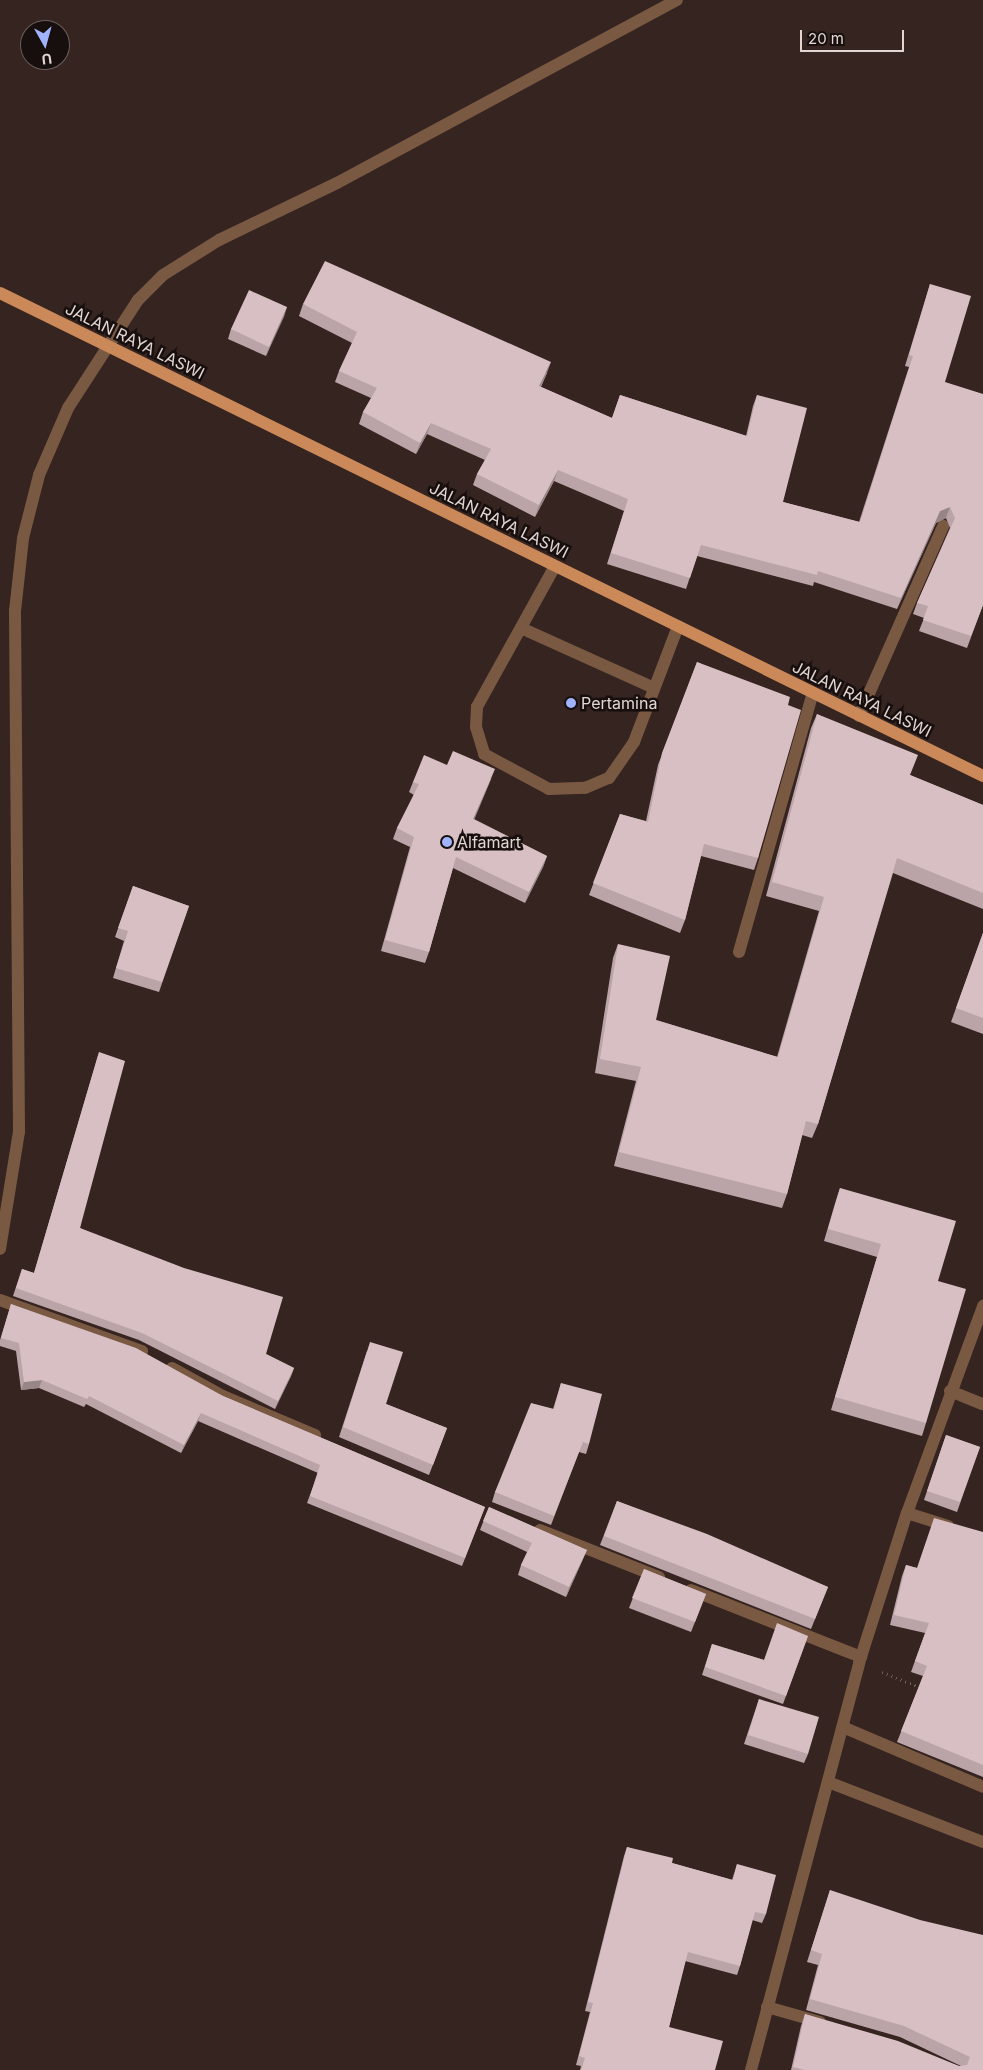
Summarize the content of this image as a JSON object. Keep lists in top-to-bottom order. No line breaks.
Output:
{"streets":{"main road":["JALAN RAYA LASWI"]},"places":["Pertamina","Alfamart"],"scale_bar":"20 m","north":"bottom"}
